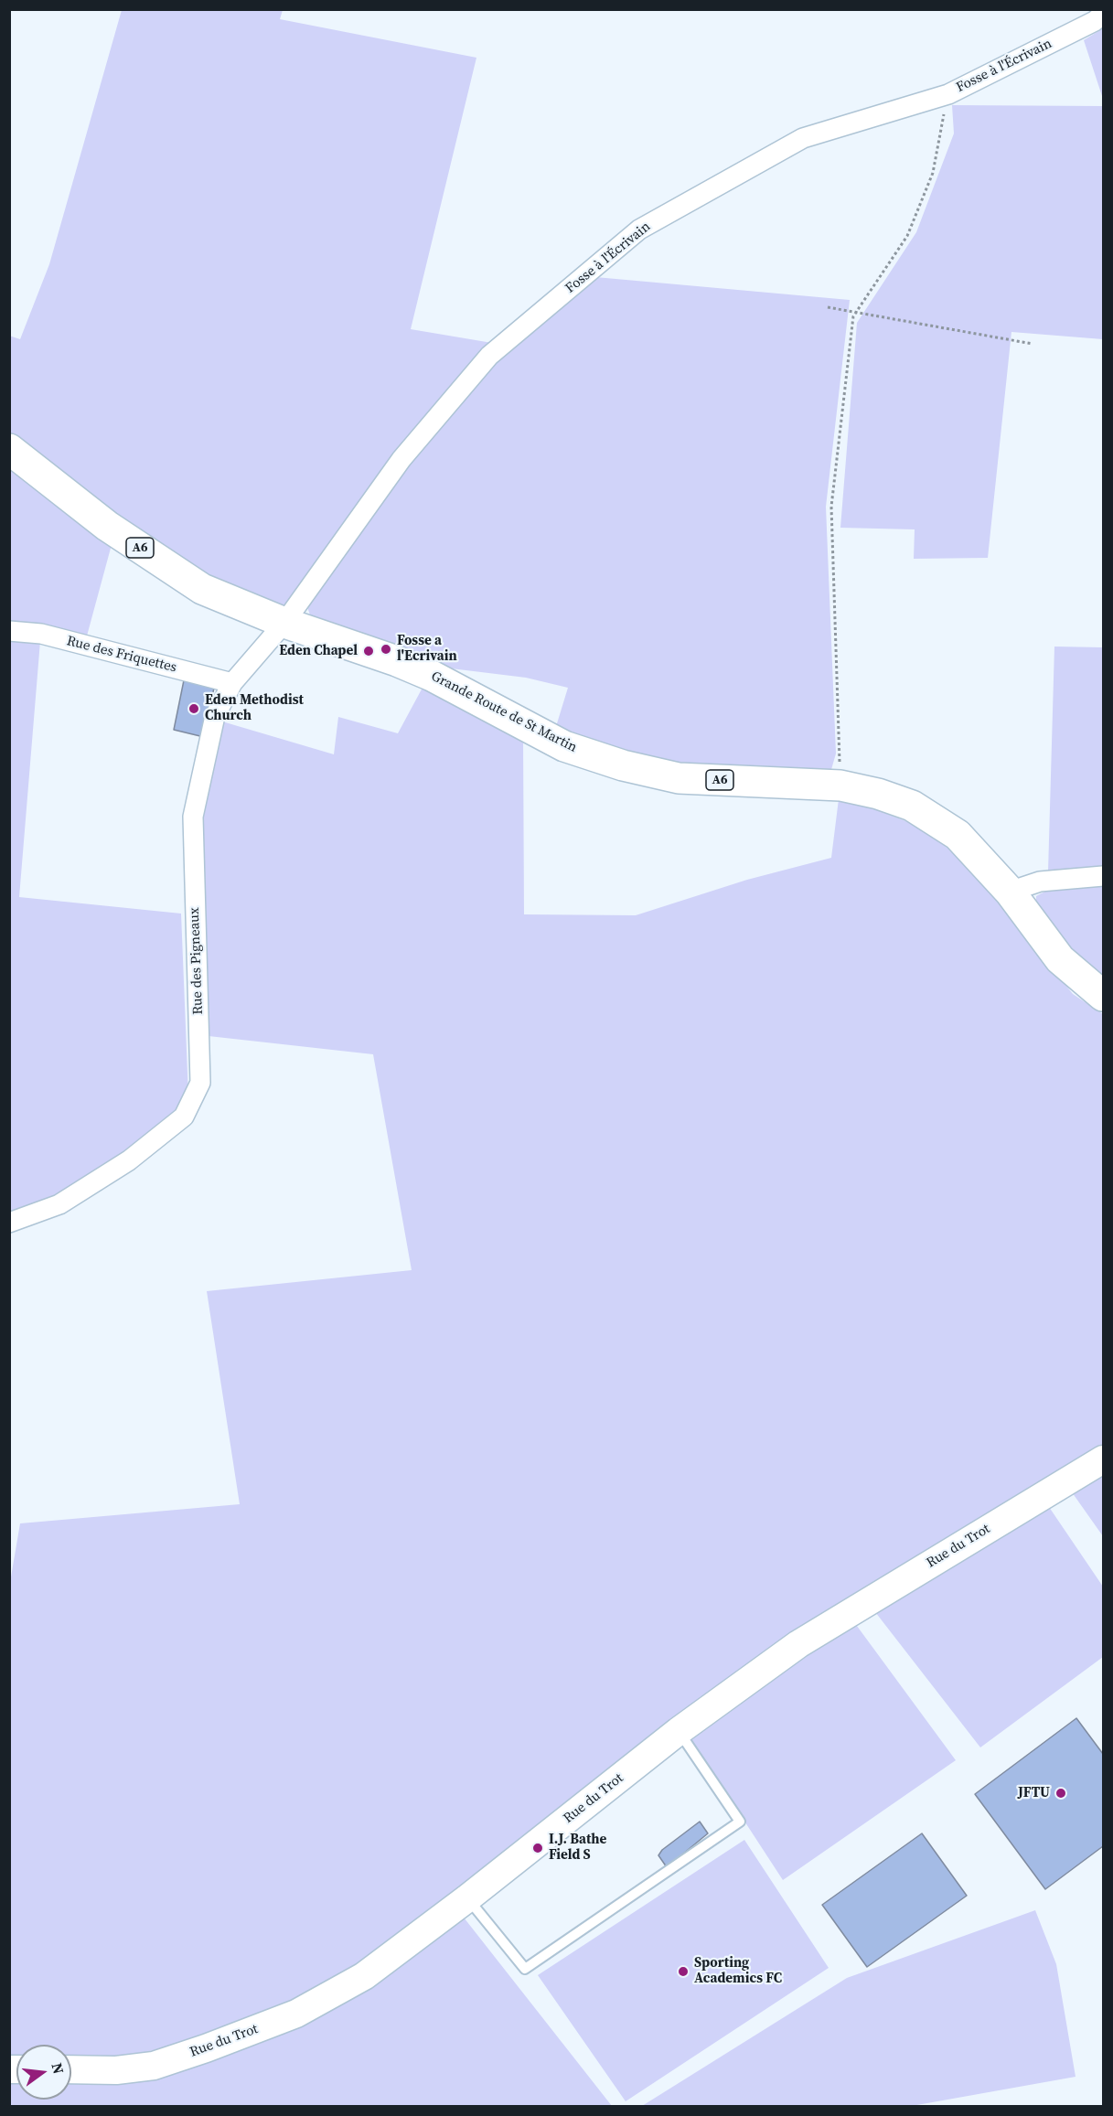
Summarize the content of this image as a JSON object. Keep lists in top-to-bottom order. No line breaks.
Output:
{"streets":{"main road":["A6","Grande Route de St Martin","Rue du Trot"],"street":["Fosse à l'Écrivain","Rue des Friquettes","Rue des Pigneaux"]},"crossings":[["Fosse à l'Écrivain","Grande Route de St Martin"],["Fosse à l'Écrivain","Rue des Pigneaux"],["Rue des Friquettes","Rue des Pigneaux"],["Grande Route de St Martin","Rue des Pigneaux"]],"places":["Fosse a l'Ecrivain","Eden Chapel","Eden Methodist Church","JFTU","I.J. Bathe Field S","Sporting Academics FC"],"north":"right"}
